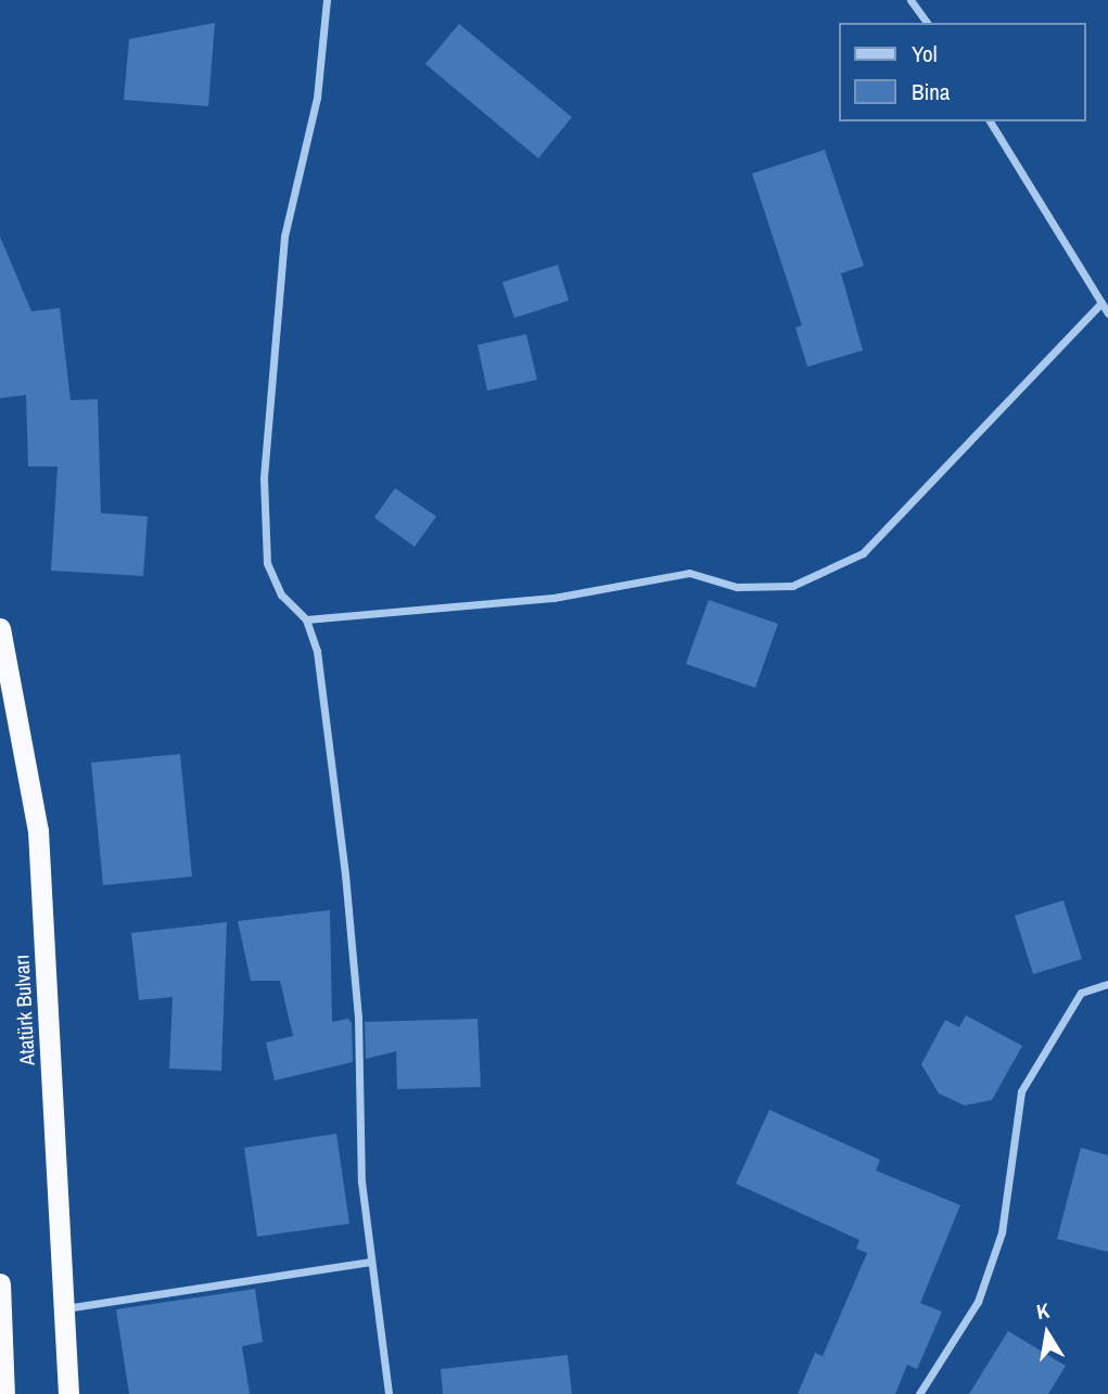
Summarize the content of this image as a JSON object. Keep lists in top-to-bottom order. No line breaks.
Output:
{"streets":{"highway":["Atatürk Bulvarı"]},"legend":["Yol","Bina"],"north":"top"}
